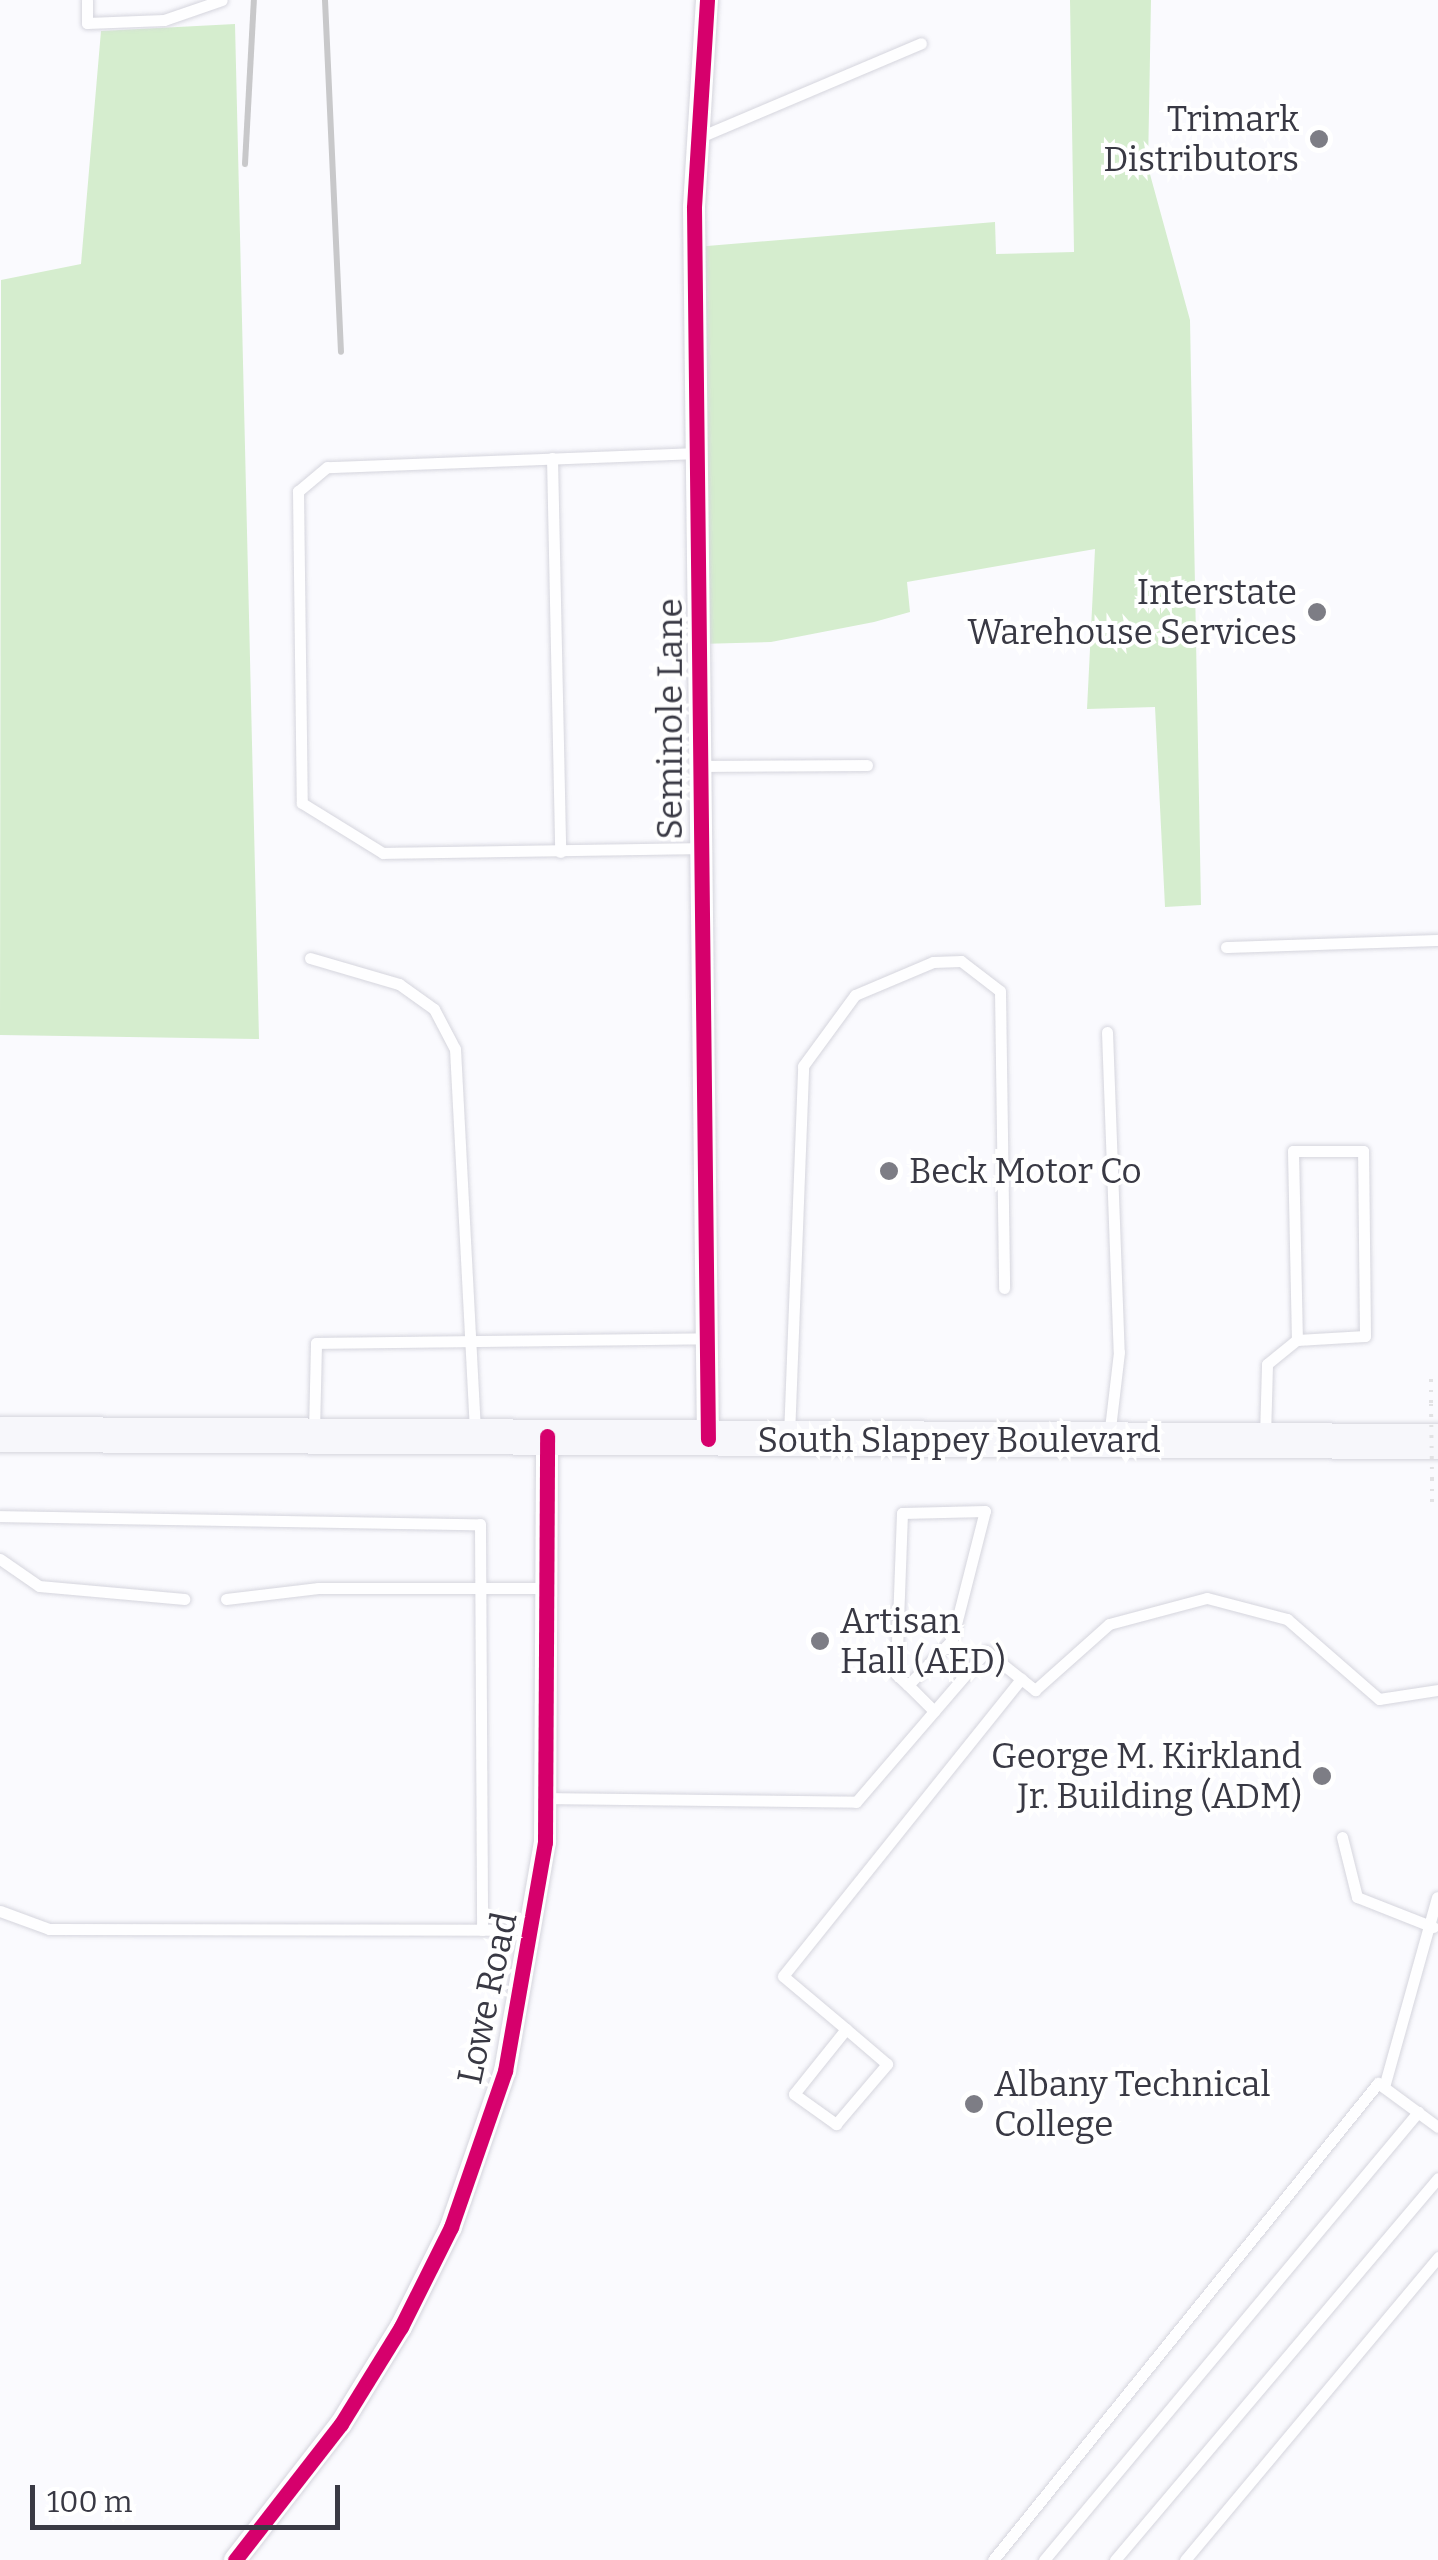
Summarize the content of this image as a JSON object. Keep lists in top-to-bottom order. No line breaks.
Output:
{"streets":{"main road":["South Slappey Boulevard"],"street":["Seminole Lane","Lowe Road"]},"crossings":[["Seminole Lane","South Slappey Boulevard"],["South Slappey Boulevard","Lowe Road"]],"places":["Trimark Distributors","Interstate Warehouse Services","Beck Motor Co","Artisan Hall (AED)","George M. Kirkland Jr. Building (ADM)","Albany Technical College"],"scale_bar":"100 m"}
